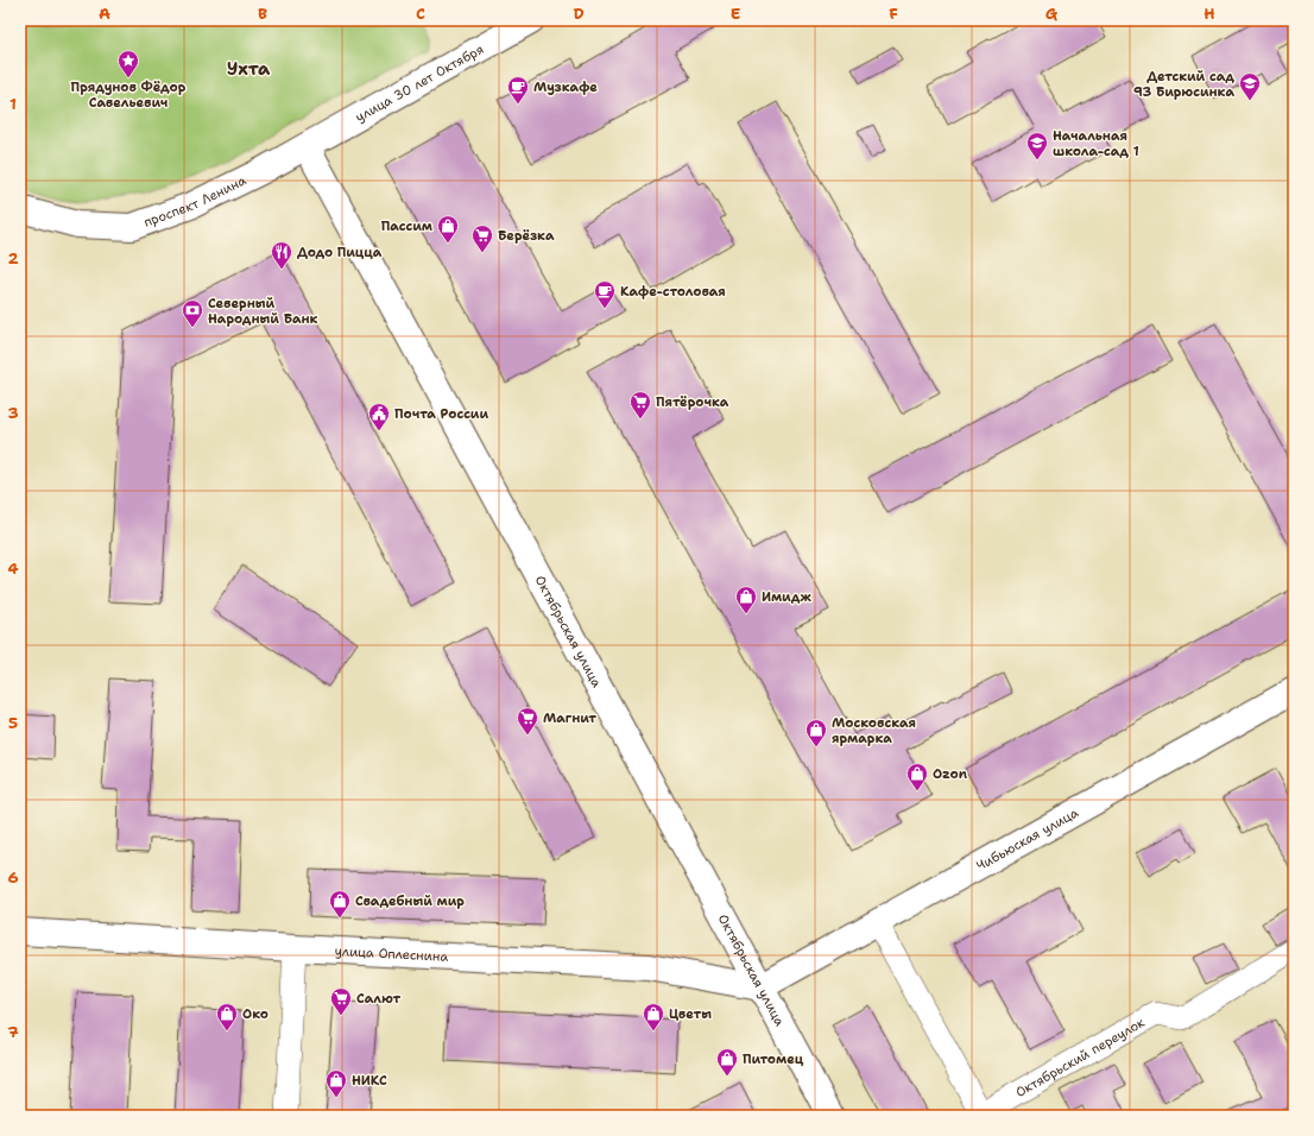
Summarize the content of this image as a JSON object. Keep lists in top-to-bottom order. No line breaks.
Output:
{"streets":{"street":["улица 30 лет Октября","проспект Ленина","Октябрьская улица","Чибьюская улица","улица Оплеснина","Октябрьский переулок"]},"crossings":[["улица 30 лет Октября","проспект Ленина"],["улица 30 лет Октября","Октябрьская улица"],["проспект Ленина","Октябрьская улица"],["Октябрьская улица","Чибьюская улица"],["Октябрьская улица","улица Оплеснина"],["Чибьюская улица","улица Оплеснина"],["Чибьюская улица","Октябрьский переулок"]],"districts":["Ухта"],"places":{"place":["Прядунов Фёдор Савельевич"],"school or university":["Детский сад 93 Бирюсинка","Начальная школа-сад 1"],"cafe":["Музкафе","Кафе-столовая"],"shop":["Пассим","Имидж","Московская ярмарка","Ozon","Свадебный мир","Око","Цветы","Питомец","НИКС"],"supermarket":["Берёзка","Пятёрочка","Магнит","Салют"],"restaurant":["Додо Пицца"],"bank":["Северный Народный Банк"],"public building":["Почта России"]},"grid":{"columns":["A","B","C","D","E","F","G","H"],"rows":["1","2","3","4","5","6","7"]}}
